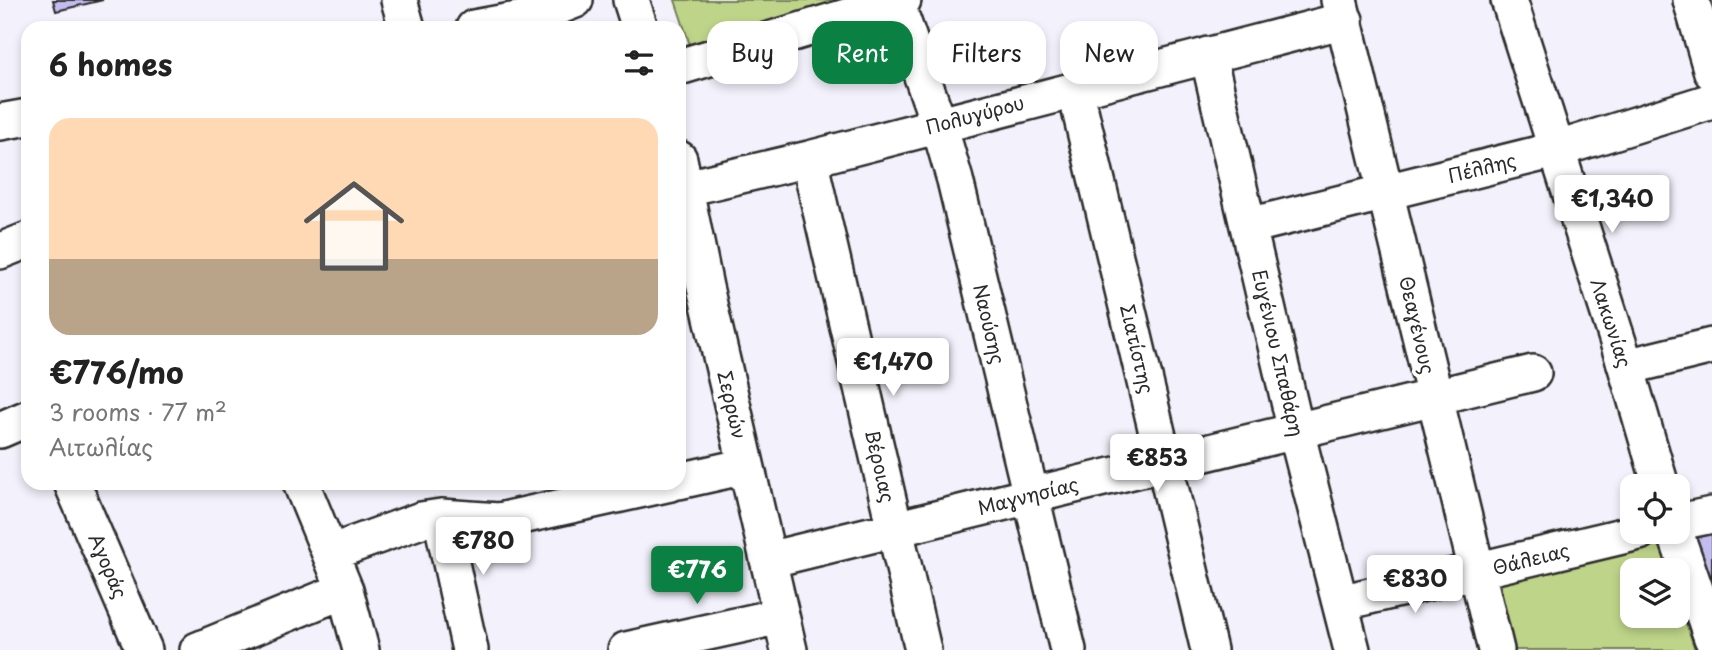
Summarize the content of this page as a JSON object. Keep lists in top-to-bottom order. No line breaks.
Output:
{"streets":{"street":["Πολυγύρου","Πέλλης","Λακωνίας","Ναούσης","Θεαγένους","Σιατίστης","Ευγένιου Σπαθάρη","Σερρών","Βέροιας","Μαγνησίας","Θάλειας","Αγοράς"]},"crossings":[["Πολυγύρου","Ναούσης"],["Πολυγύρου","Θεαγένους"],["Πολυγύρου","Σιατίστης"],["Πολυγύρου","Ευγένιου Σπαθάρη"],["Πολυγύρου","Βέροιας"],["Πέλλης","Λακωνίας"],["Πέλλης","Θεαγένους"],["Πέλλης","Ευγένιου Σπαθάρη"],["Ναούσης","Μαγνησίας"],["Θεαγένους","Μαγνησίας"],["Θεαγένους","Θάλειας"],["Σιατίστης","Μαγνησίας"],["Ευγένιου Σπαθάρη","Μαγνησίας"],["Ευγένιου Σπαθάρη","Θάλειας"],["Σερρών","Μαγνησίας"],["Βέροιας","Μαγνησίας"]],"page":{"chip":["Buy","Rent","Filters","New"],"heading":"6 homes","list":[{"name":"€776/mo","note":"3 rooms · 77 m² · Αιτωλίας"}],"price":["€1,340","€1,470","€853","€780","€776","€830"]}}
